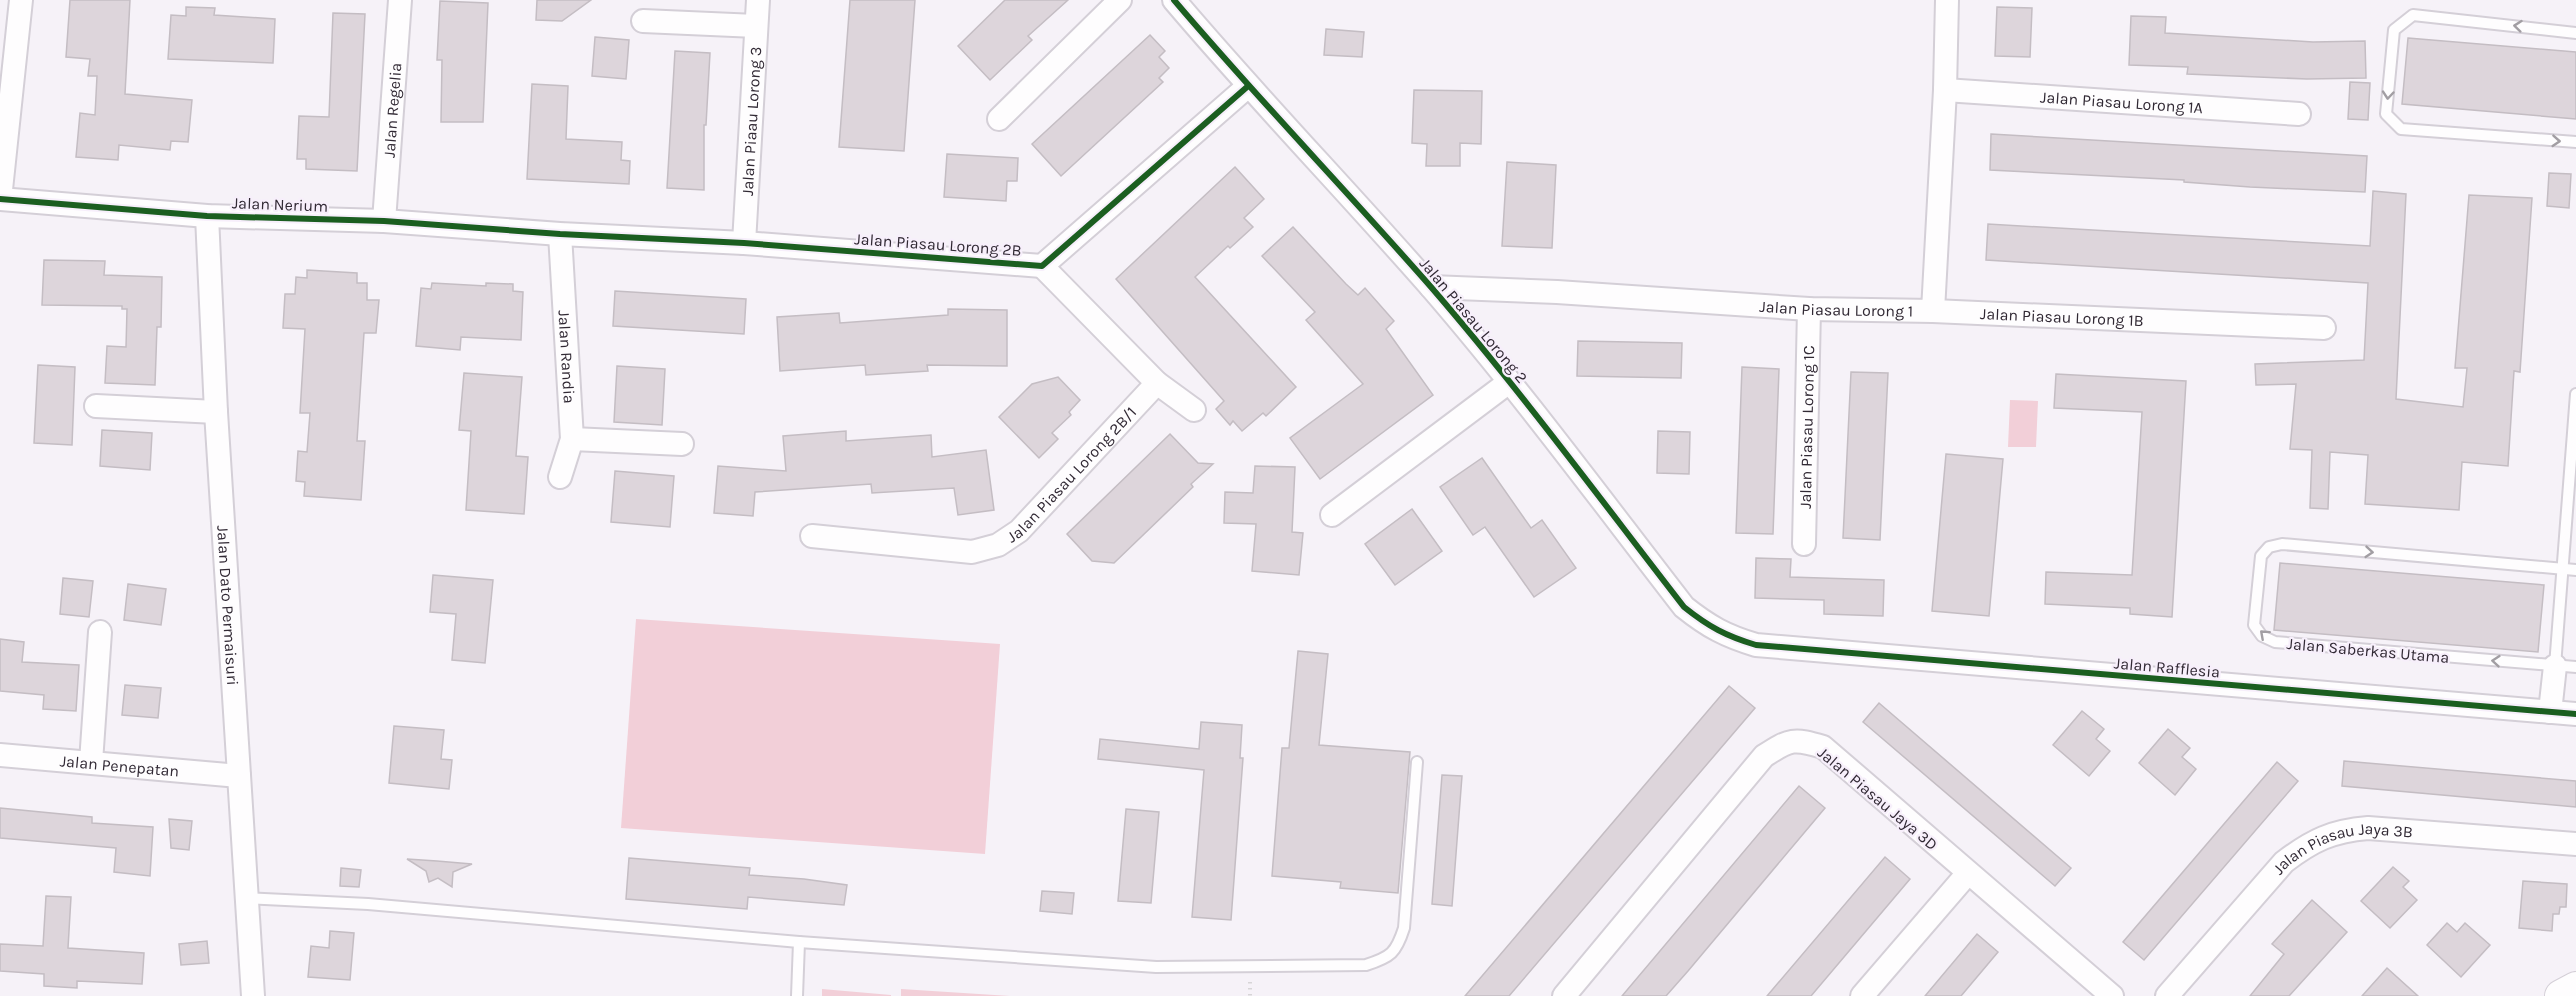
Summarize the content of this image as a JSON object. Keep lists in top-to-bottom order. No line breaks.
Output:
{"streets":{"street":["Jalan Piasau Lorong 1A","Jalan Regelia","Jalan Piaau Lorong 3","Jalan Nerium","Jalan Piasau Lorong 2B","Jalan Piasau Lorong 1","Jalan Piasau Lorong 1B","Jalan Piasau Lorong 2","Jalan Randia","Jalan Piasau Lorong 1C","Jalan Piasau Lorong 2B/1","Jalan Dato Permaisuri","Jalan Rafflesia","Jalan Penepatan","Jalan Piasau Jaya 3D","Jalan Piasau Jaya 3B"],"lane":["Jalan Saberkas Utama"]},"crossings":[["Jalan Piasau Lorong 1A","Jalan Piasau Lorong 1"],["Jalan Regelia","Jalan Nerium"],["Jalan Piaau Lorong 3","Jalan Piasau Lorong 2B"],["Jalan Nerium","Jalan Piasau Lorong 2B"],["Jalan Nerium","Jalan Randia"],["Jalan Nerium","Jalan Dato Permaisuri"],["Jalan Piasau Lorong 2B","Jalan Piasau Lorong 2"],["Jalan Piasau Lorong 2B","Jalan Randia"],["Jalan Piasau Lorong 1","Jalan Piasau Lorong 1B"],["Jalan Piasau Lorong 1","Jalan Piasau Lorong 2"],["Jalan Piasau Lorong 1","Jalan Piasau Lorong 1C"],["Jalan Piasau Lorong 2","Jalan Rafflesia"],["Jalan Dato Permaisuri","Jalan Penepatan"]]}
